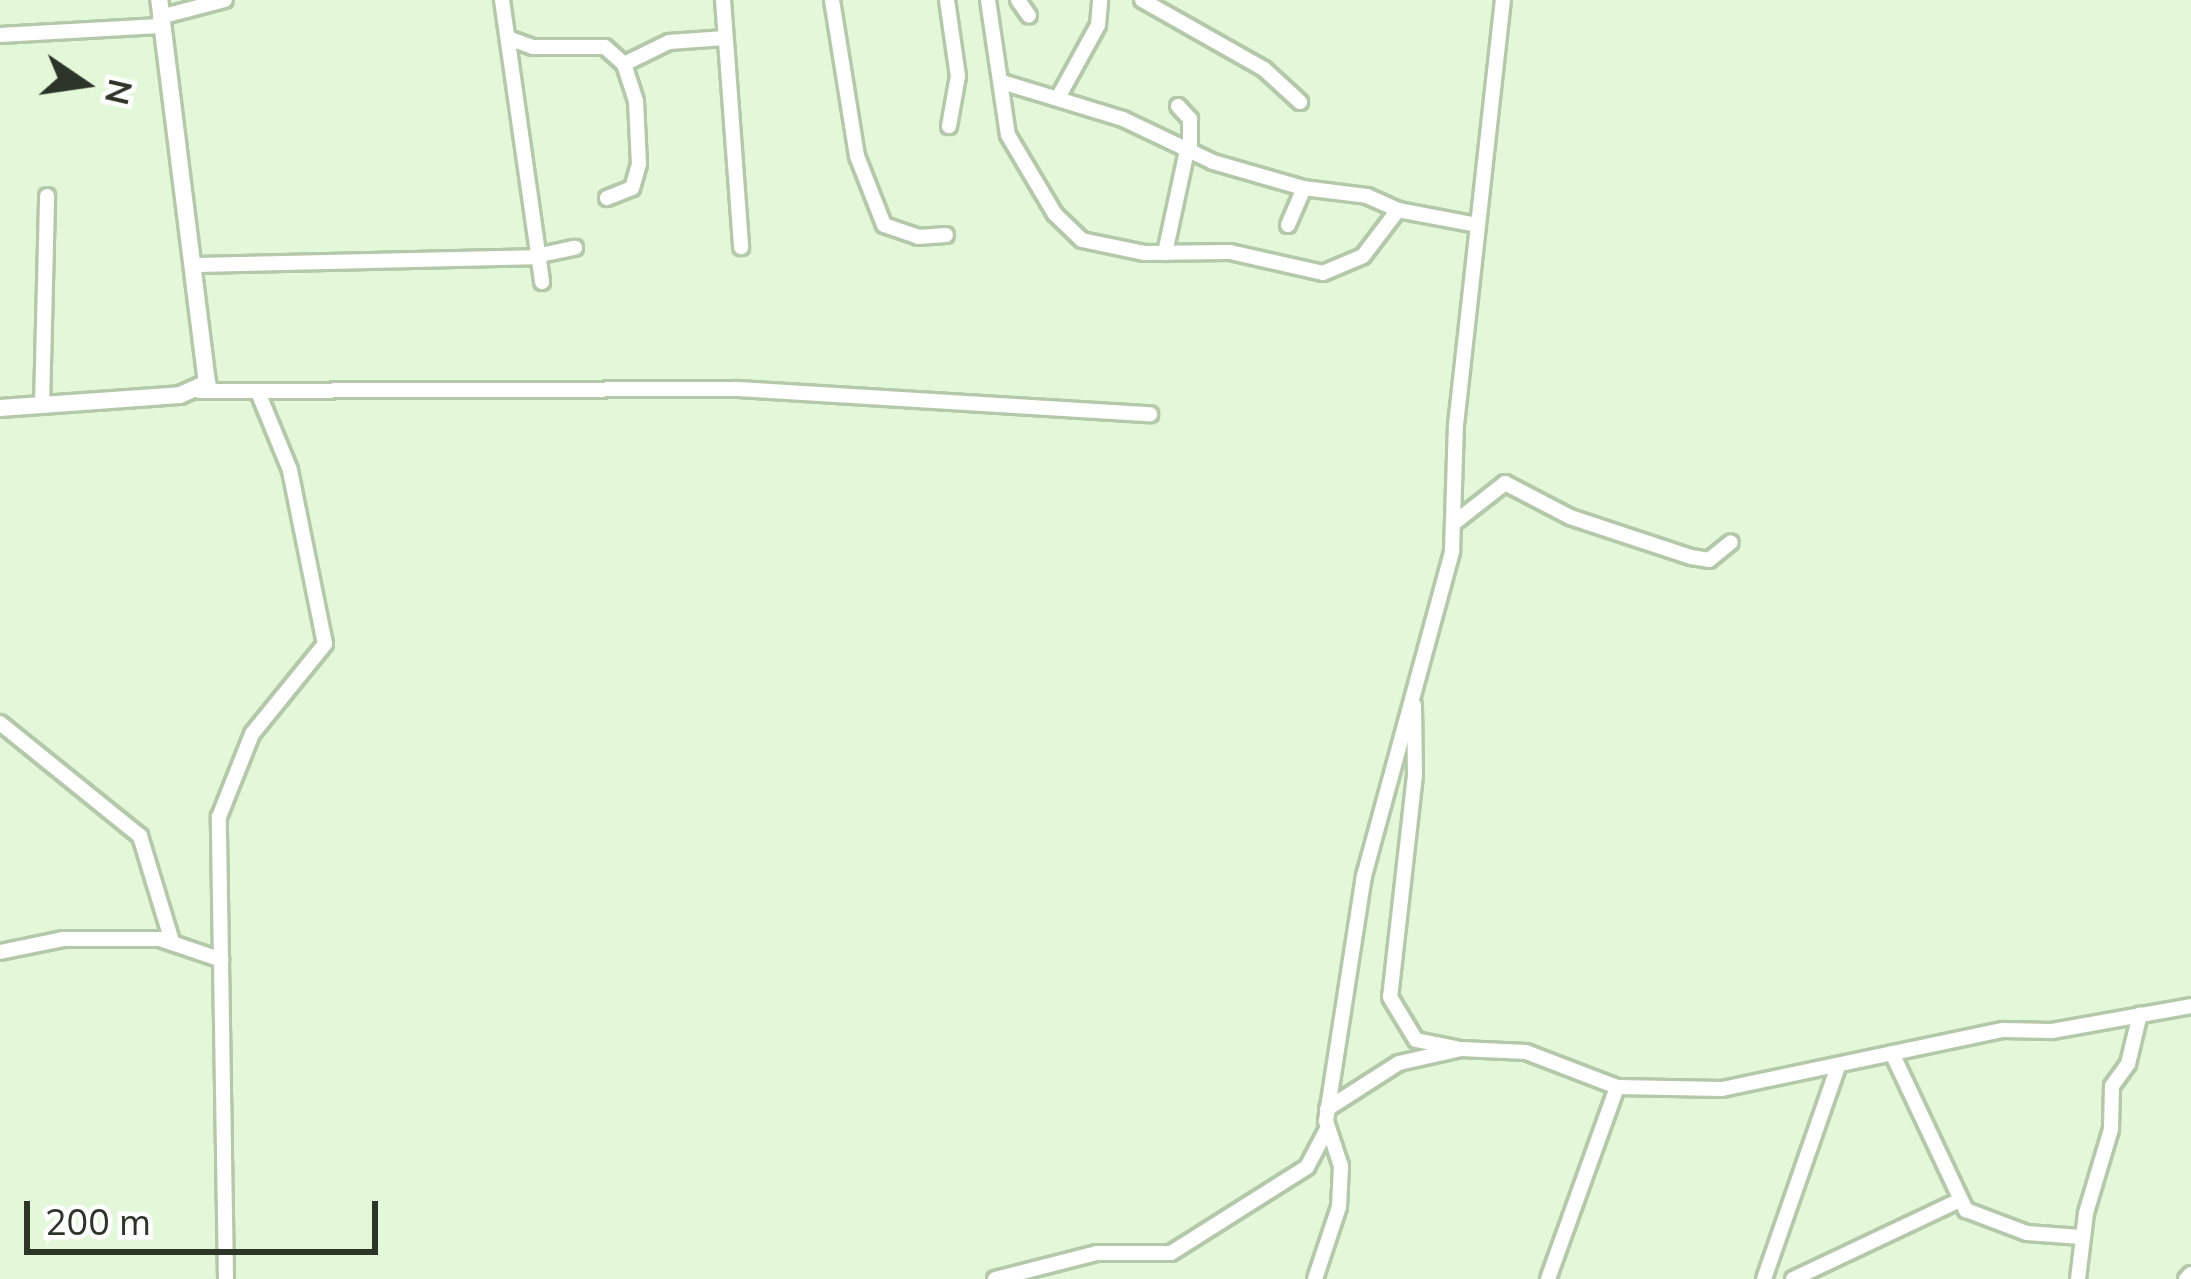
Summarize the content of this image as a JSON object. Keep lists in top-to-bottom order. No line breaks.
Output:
{"scale_bar":"200 m","north":"right"}
